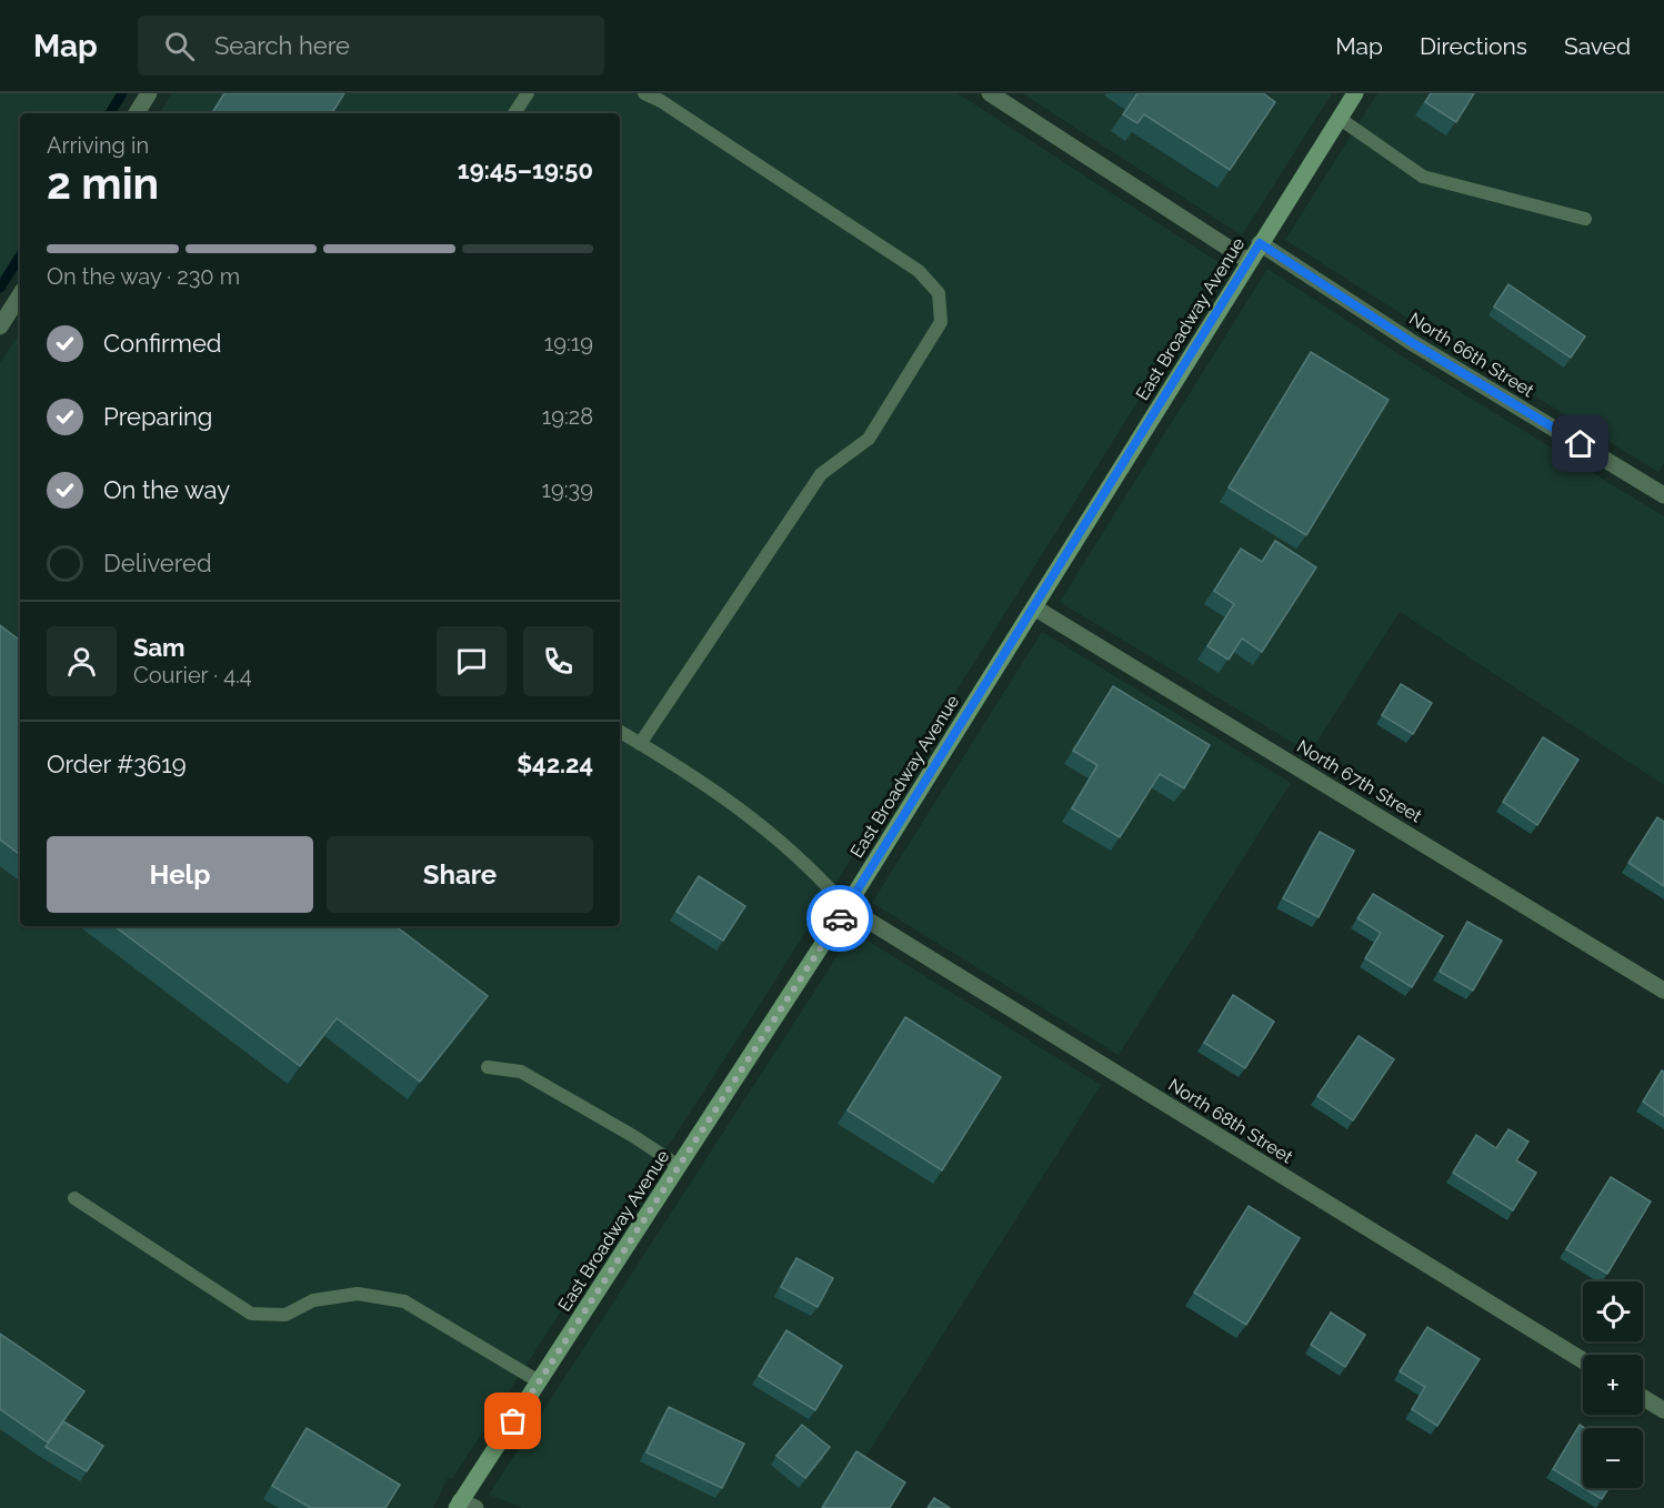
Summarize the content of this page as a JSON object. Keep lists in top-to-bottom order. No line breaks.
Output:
{"streets":{"main road":["East Broadway Avenue"],"street":["North 66th Street","North 67th Street","North 68th Street"]},"crossings":[["East Broadway Avenue","North 66th Street"],["East Broadway Avenue","North 67th Street"],["East Broadway Avenue","North 68th Street"]],"page":{"header":"Map","search":"Search here","nav":["Map","Directions","Saved"],"heading":["2 min","Arriving in","19:45–19:50"],"panel":["Sam","Courier · 4.4","Order #3619","$42.24"],"bar":"On the way · 230 m","list":[["Confirmed","19:19"],["Preparing","19:28"],["On the way","19:39"],"Delivered"],"buttons":["Help","Share"],"map_buttons":["+","−"]}}
